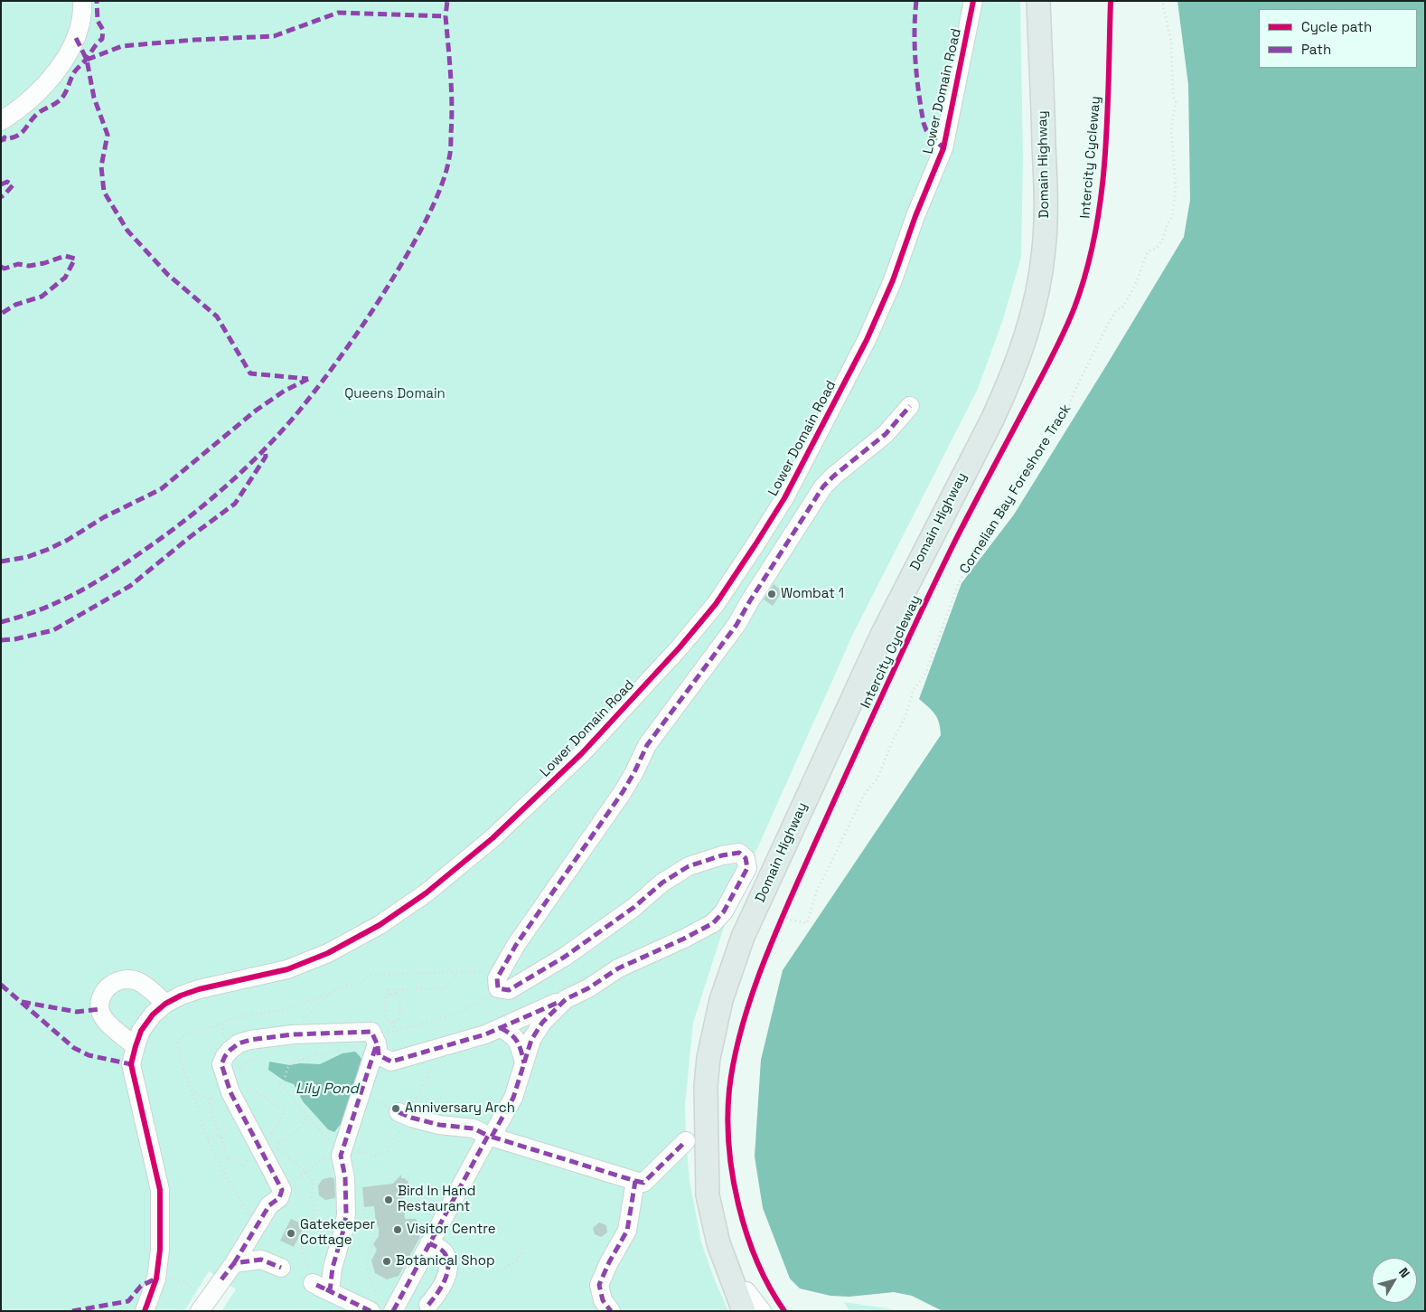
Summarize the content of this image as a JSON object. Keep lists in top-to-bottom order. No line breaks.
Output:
{"streets":{"main road":["Domain Highway"],"street":["Lower Domain Road"],"path":["Cornelian Bay Foreshore Track"],"cycle path":["Intercity Cycleway"]},"water":["Lily Pond"],"parks":["Queens Domain"],"places":["Wombat 1","Anniversary Arch","Bird In Hand Restaurant","Visitor Centre","Gatekeeper Cottage","Botanical Shop"],"legend":["Cycle path","Path"],"north":"top right"}
